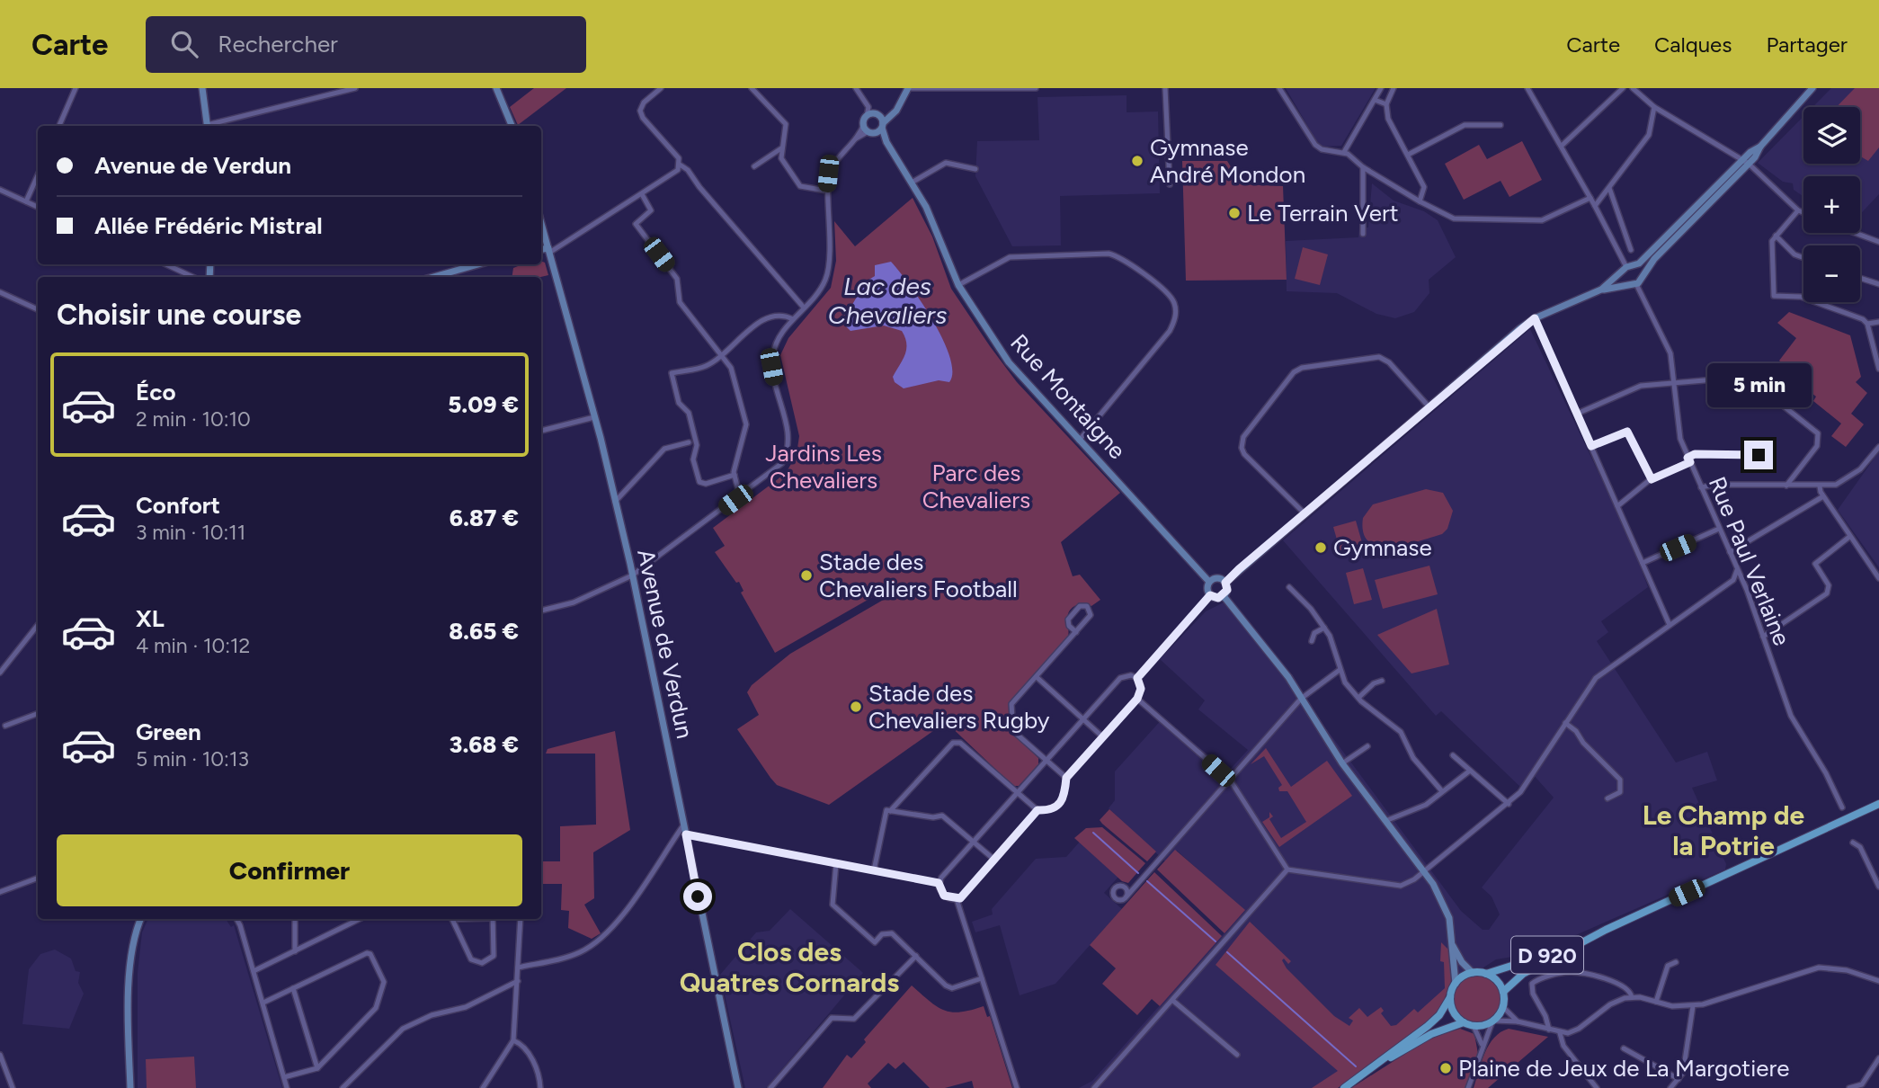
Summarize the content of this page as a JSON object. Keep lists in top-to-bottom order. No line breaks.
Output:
{"streets":{"main road":["D 920"],"street":["Rue Montaigne","Rue Paul Verlaine","Avenue de Verdun"]},"districts":["Le Champ de la Potrie","Clos des Quatres Cornards"],"water":["Lac des Chevaliers"],"parks":["Jardins Les Chevaliers","Parc des Chevaliers"],"places":["Gymnase André Mondon","Le Terrain Vert","Gymnase","Stade des Chevaliers Football","Stade des Chevaliers Rugby","Plaine de Jeux de La Margotiere"],"page":{"header":"Carte","search":"Rechercher","nav":["Carte","Calques","Partager"],"map_buttons":["+","−"],"banner":["Avenue de Verdun","Allée Frédéric Mistral"],"heading":"Choisir une course","list":[{"name":"Éco","note":"2 min · 10:10","value":"5.09 €"},{"name":"Confort","note":"3 min · 10:11","value":"6.87 €"},{"name":"XL","note":"4 min · 10:12","value":"8.65 €"},{"name":"Green","note":"5 min · 10:13","value":"3.68 €"}],"bubble":"5 min","buttons":"Confirmer"}}
